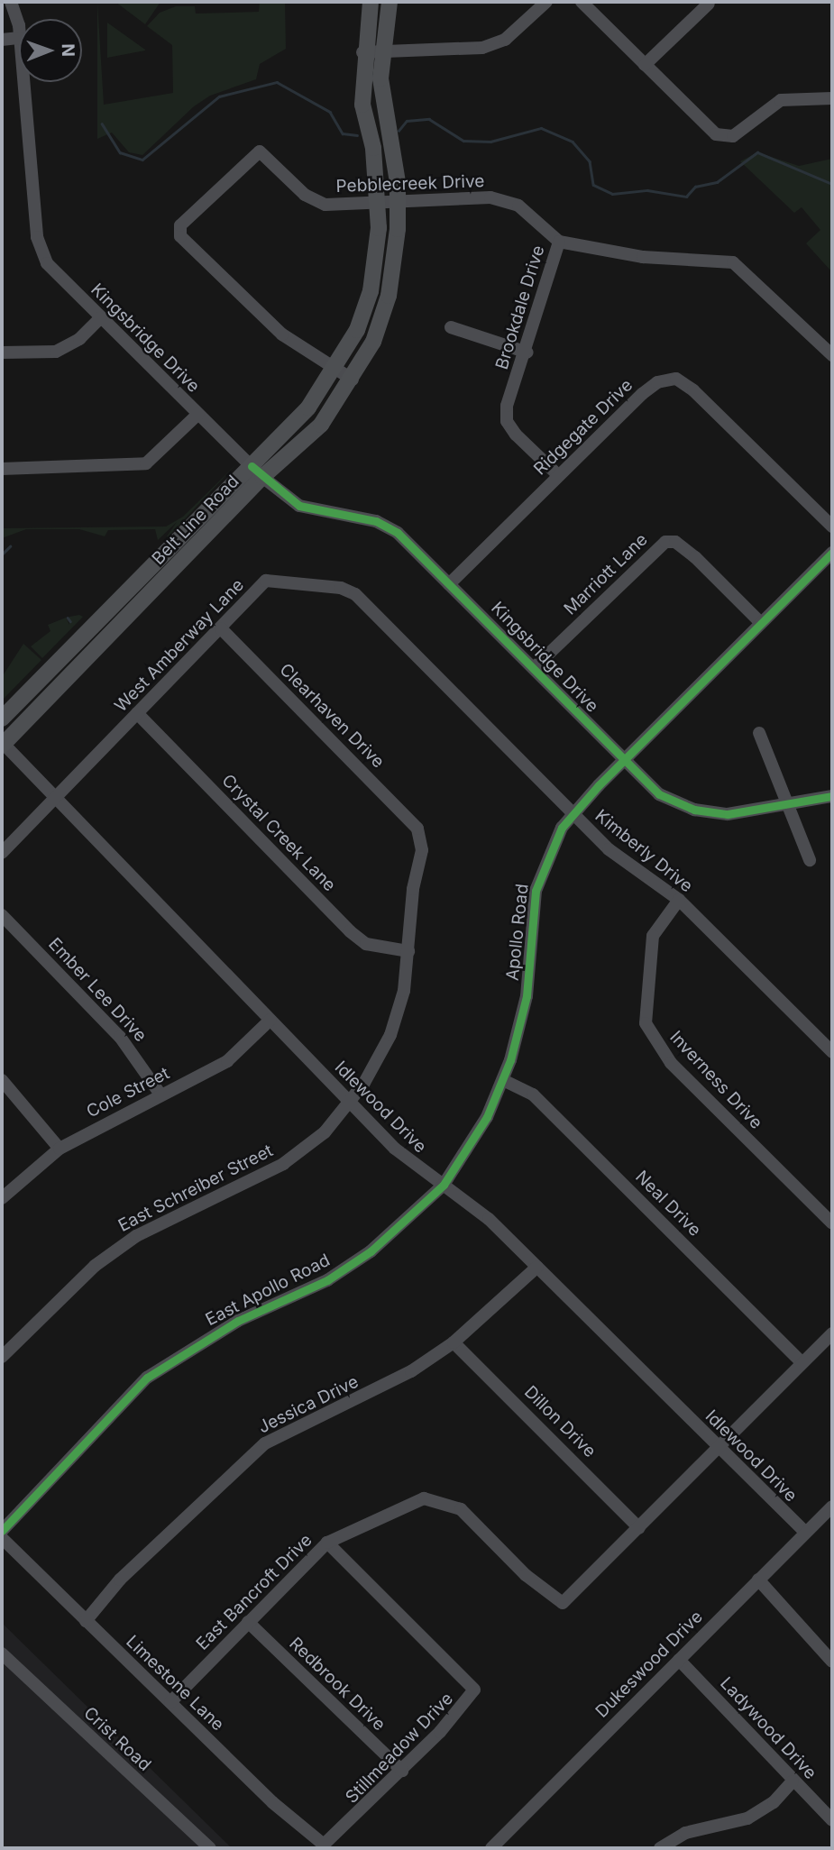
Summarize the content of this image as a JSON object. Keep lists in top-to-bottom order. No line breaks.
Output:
{"streets":{"main road":["Belt Line Road"],"street":["Pebblecreek Drive","Brookdale Drive","Kingsbridge Drive","Ridgegate Drive","Marriott Lane","West Amberway Lane","Clearhaven Drive","Crystal Creek Lane","Kimberly Drive","Apollo Road","Ember Lee Drive","Inverness Drive","Cole Street","Idlewood Drive","East Schreiber Street","Neal Drive","East Apollo Road","Jessica Drive","Dillon Drive","East Bancroft Drive","Dukeswood Drive","Limestone Lane","Redbrook Drive","Ladywood Drive","Crist Road","Stillmeadow Drive"]},"crossings":[["Pebblecreek Drive","Brookdale Drive"],["Pebblecreek Drive","Belt Line Road"],["Brookdale Drive","Ridgegate Drive"],["Kingsbridge Drive","Ridgegate Drive"],["Kingsbridge Drive","Belt Line Road"],["Kingsbridge Drive","Marriott Lane"],["Kingsbridge Drive","Apollo Road"],["Belt Line Road","Idlewood Drive"],["Marriott Lane","Apollo Road"],["West Amberway Lane","Clearhaven Drive"],["West Amberway Lane","Crystal Creek Lane"],["West Amberway Lane","Kimberly Drive"],["West Amberway Lane","Idlewood Drive"],["Clearhaven Drive","East Schreiber Street"],["Crystal Creek Lane","East Schreiber Street"],["Kimberly Drive","Apollo Road"],["Kimberly Drive","Inverness Drive"],["Apollo Road","Idlewood Drive"],["Apollo Road","Neal Drive"],["Apollo Road","East Apollo Road"],["Ember Lee Drive","Cole Street"],["Cole Street","Idlewood Drive"],["Idlewood Drive","East Schreiber Street"],["Idlewood Drive","East Apollo Road"],["Idlewood Drive","Jessica Drive"],["Idlewood Drive","East Bancroft Drive"],["Idlewood Drive","Dukeswood Drive"],["Neal Drive","East Bancroft Drive"],["Jessica Drive","Dillon Drive"],["Jessica Drive","Limestone Lane"],["Dillon Drive","East Bancroft Drive"],["East Bancroft Drive","Limestone Lane"],["East Bancroft Drive","Redbrook Drive"],["East Bancroft Drive","Stillmeadow Drive"],["Dukeswood Drive","Ladywood Drive"],["Limestone Lane","Stillmeadow Drive"],["Redbrook Drive","Stillmeadow Drive"]],"north":"right"}
